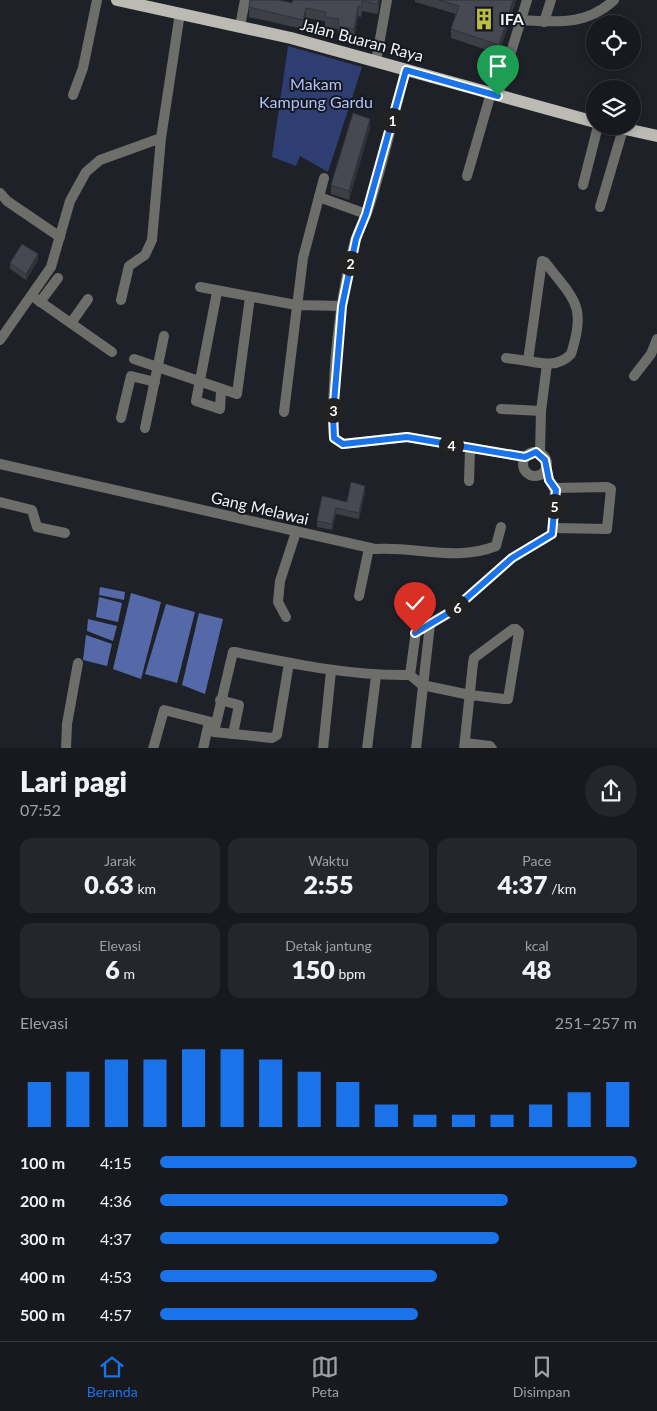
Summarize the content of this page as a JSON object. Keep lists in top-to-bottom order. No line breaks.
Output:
{"streets":{"main road":["Jalan Buaran Raya"],"street":["Gang Melawai"]},"parks":["Makam Kampung Gardu"],"places":{"building":["IFA"]},"page":{"pins":["1","2","3","4","5","6"],"heading":["Lari pagi","07:52"],"stats":[["Jarak","0.63 km"],["Waktu","2:55"],["Pace","4:37 /km"],["Elevasi","6 m"],["Detak jantung","150 bpm"],["kcal","48"]],"chart":["Elevasi","251–257 m"],"list":[{"name":"100 m","note":"4:15"},{"name":"200 m","note":"4:36"},{"name":"300 m","note":"4:37"},{"name":"400 m","note":"4:53"},{"name":"500 m","note":"4:57"}],"tabs":["Beranda","Peta","Disimpan"]}}
